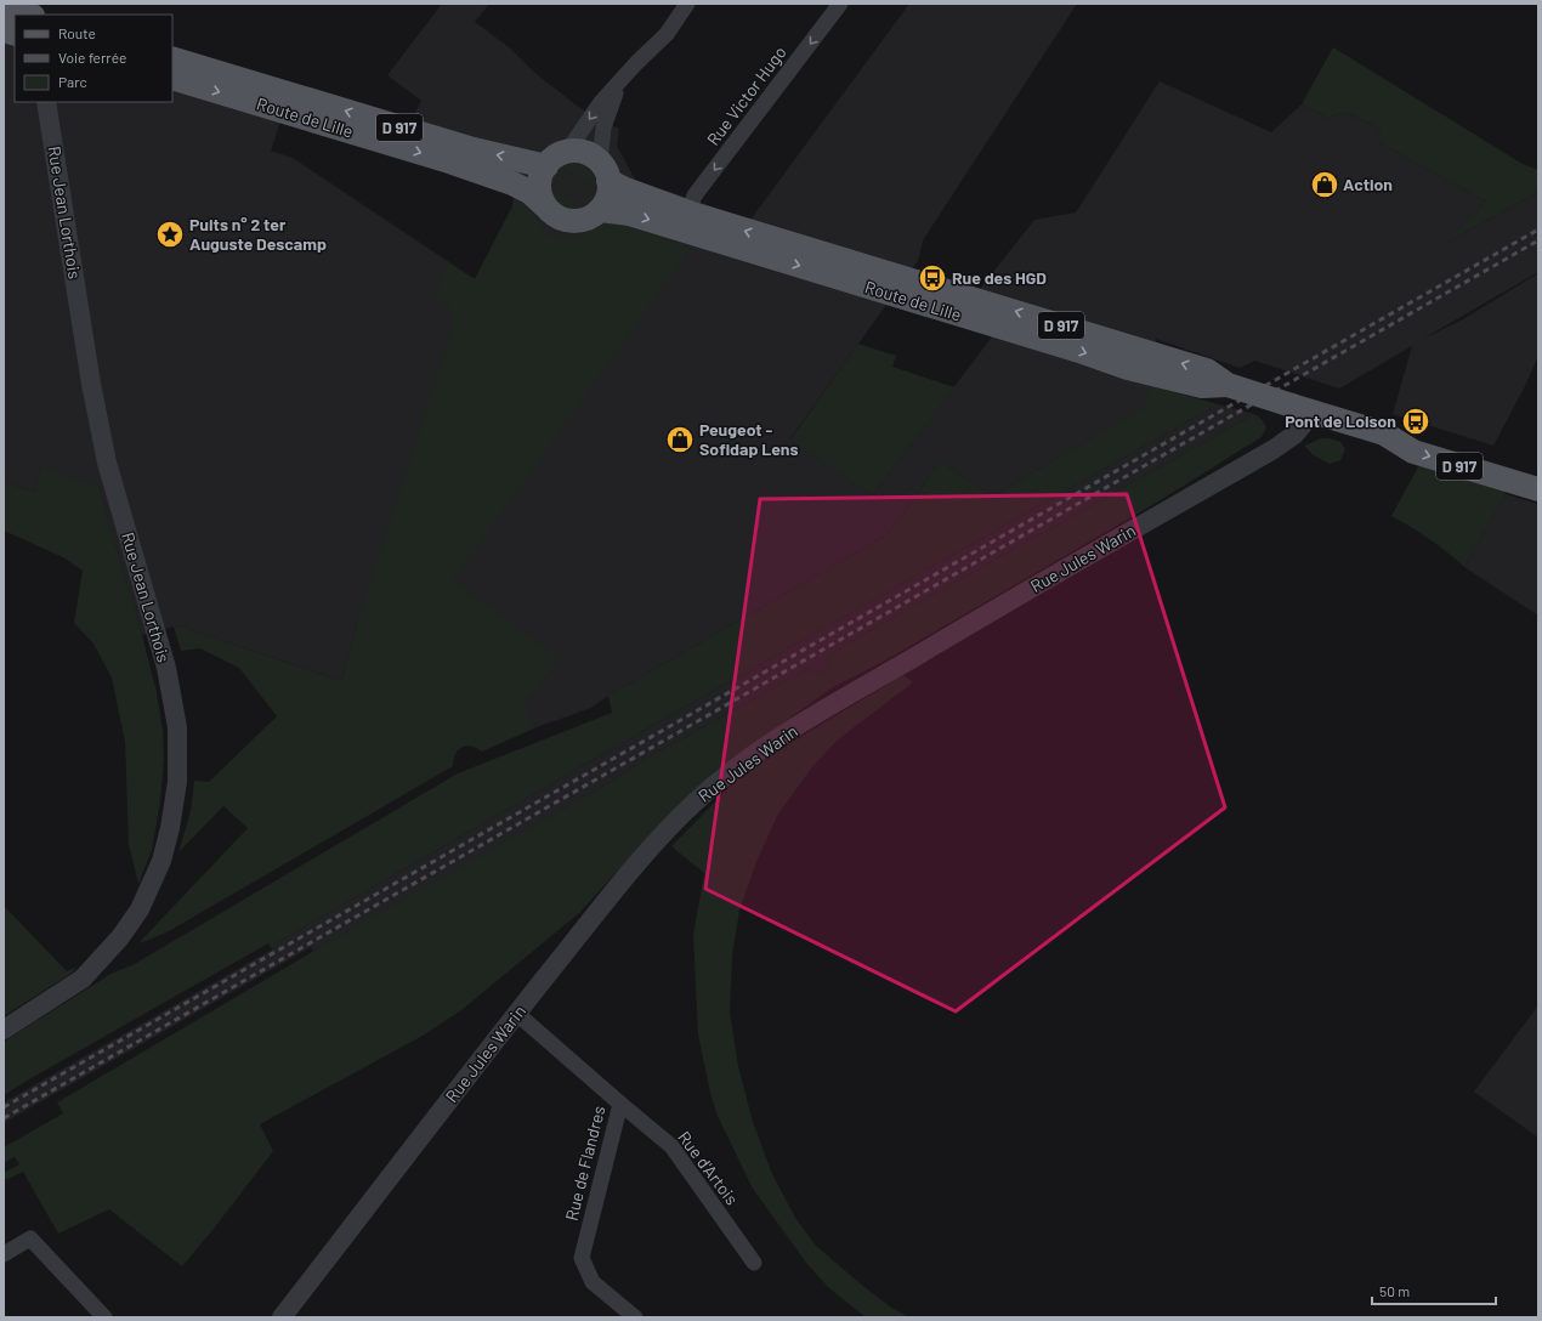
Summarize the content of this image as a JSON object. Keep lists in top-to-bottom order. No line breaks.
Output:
{"streets":{"main road":["Route de Lille","D 917"],"street":["Rue Victor Hugo","Rue Jean Lorthois","Rue Jules Warin","Rue de Flandres","Rue d'Artois"]},"crossings":[["Rue Victor Hugo","Route de Lille"],["Route de Lille","Rue Jules Warin"],["Rue Jules Warin","Rue de Flandres"],["Rue de Flandres","Rue d'Artois"]],"places":{"shop":["Action","Peugeot - Sofidap Lens"],"place":["Puits n° 2 ter Auguste Descamp"],"bus stop":["Rue des HGD","Pont de Loison"]},"legend":["Route","Voie ferrée","Parc"],"scale_bar":"50 m"}
